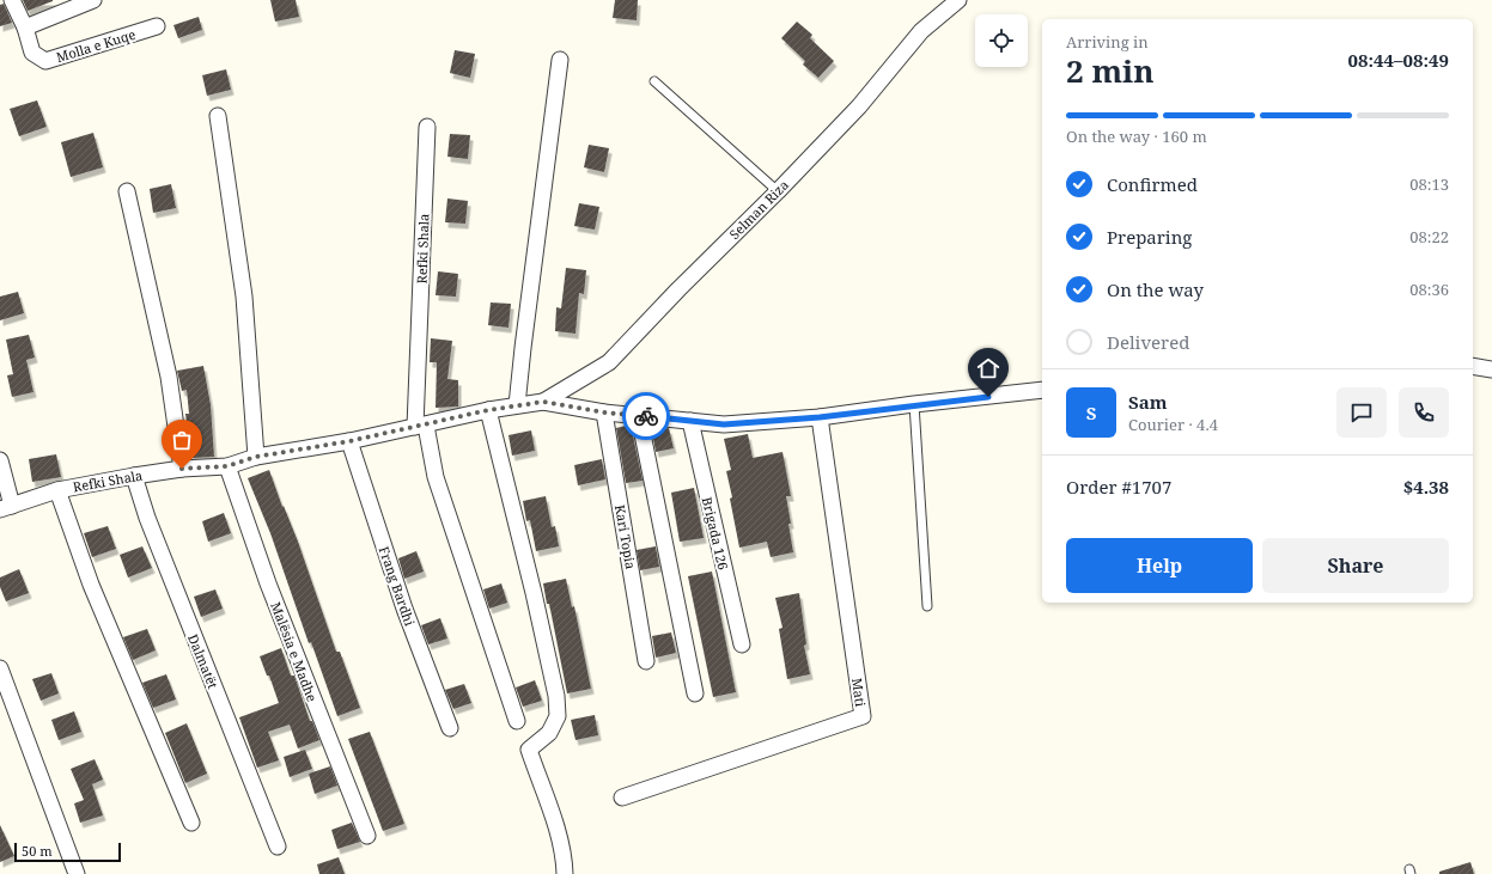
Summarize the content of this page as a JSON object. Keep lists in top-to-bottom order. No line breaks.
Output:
{"streets":{"street":["Molla e Kuqe","Selman Riza","Refki Shala","Brigada 126","Kari Topia","Frang Bardhi","Malësia e Madhe","Dalmatët","Mati"]},"crossings":[["Selman Riza","Refki Shala"],["Refki Shala","Frang Bardhi"],["Refki Shala","Malësia e Madhe"],["Refki Shala","Dalmatët"]],"scale_bar":"50 m","page":{"heading":["2 min","Arriving in","08:44–08:49"],"panel":["Sam","Courier · 4.4","Order #1707","$4.38"],"bar":"On the way · 160 m","list":[["Confirmed","08:13"],["Preparing","08:22"],["On the way","08:36"],"Delivered"],"round":"S","buttons":["Help","Share"],"scale":"50 m"}}
